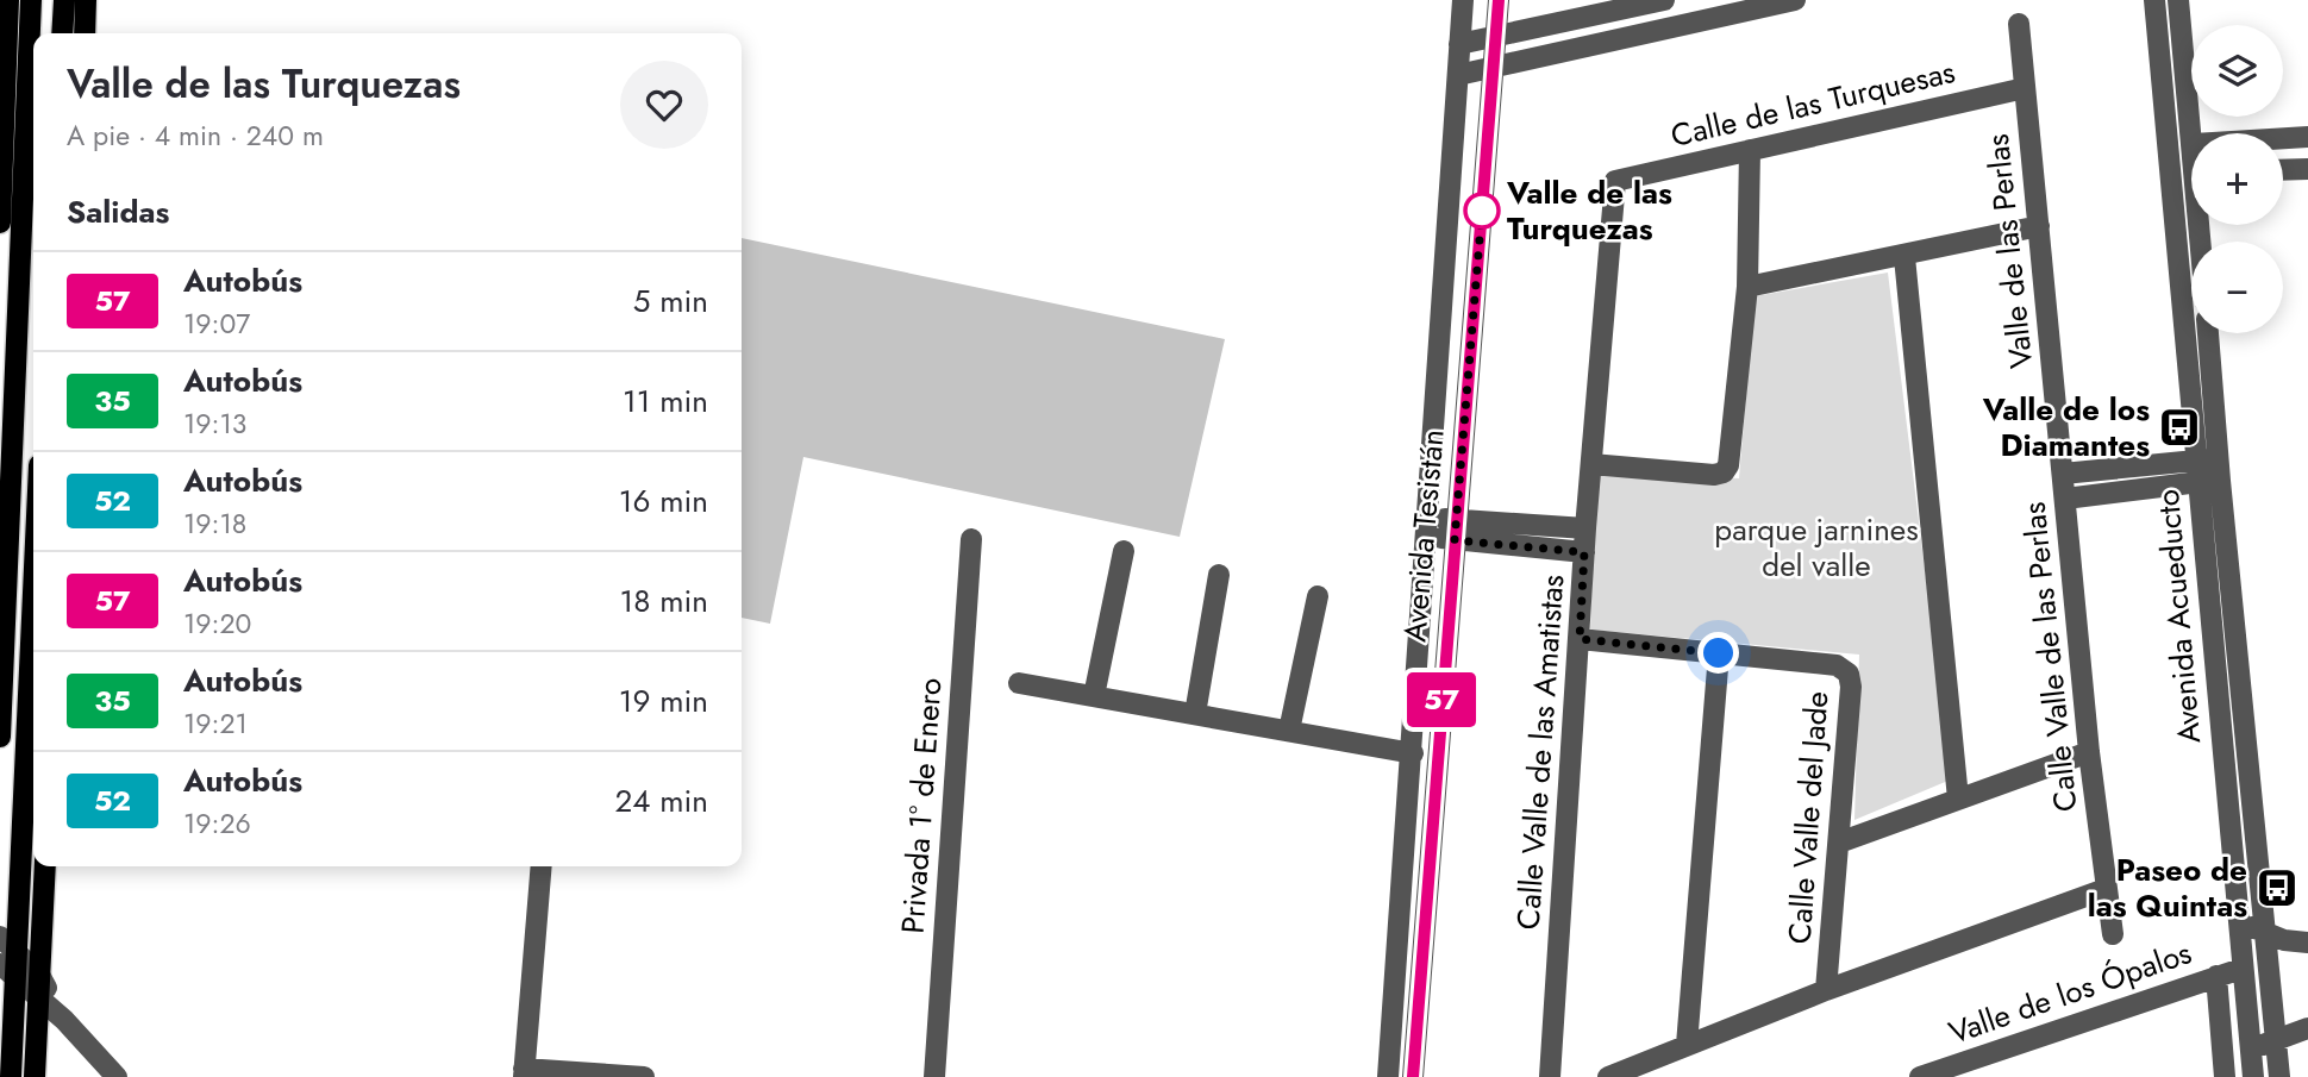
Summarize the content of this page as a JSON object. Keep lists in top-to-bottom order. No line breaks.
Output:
{"streets":{"street":["Calle de las Turquesas","Valle de las Perlas","Avenida Tesistán","Avenida Acueducto","Calle Valle de las Perlas","Calle Valle de las Amatistas","Privada 1° de Enero","Calle Valle del Jade","Valle de los Ópalos"]},"crossings":[["Calle de las Turquesas","Valle de las Perlas"],["Calle de las Turquesas","Calle Valle de las Amatistas"],["Valle de las Perlas","Calle Valle de las Perlas"],["Avenida Acueducto","Valle de los Ópalos"],["Calle Valle de las Amatistas","Calle Valle del Jade"]],"parks":["parque jarnines del valle"],"places":{"other":["Valle de las Turquezas"],"bus stop":["Valle de los Diamantes","Paseo de las Quintas"]},"lines":["bus line 57"],"page":{"on_map":"57","map_buttons":["+","−"],"heading":[["Valle de las Turquezas","A pie · 4 min · 240 m"],"Salidas"],"list":[{"mark":"57","name":"Autobús","note":"19:07","value":"5 min"},{"mark":"35","name":"Autobús","note":"19:13","value":"11 min"},{"mark":"52","name":"Autobús","note":"19:18","value":"16 min"},{"mark":"57","name":"Autobús","note":"19:20","value":"18 min"},{"mark":"35","name":"Autobús","note":"19:21","value":"19 min"},{"mark":"52","name":"Autobús","note":"19:26","value":"24 min"}]}}
